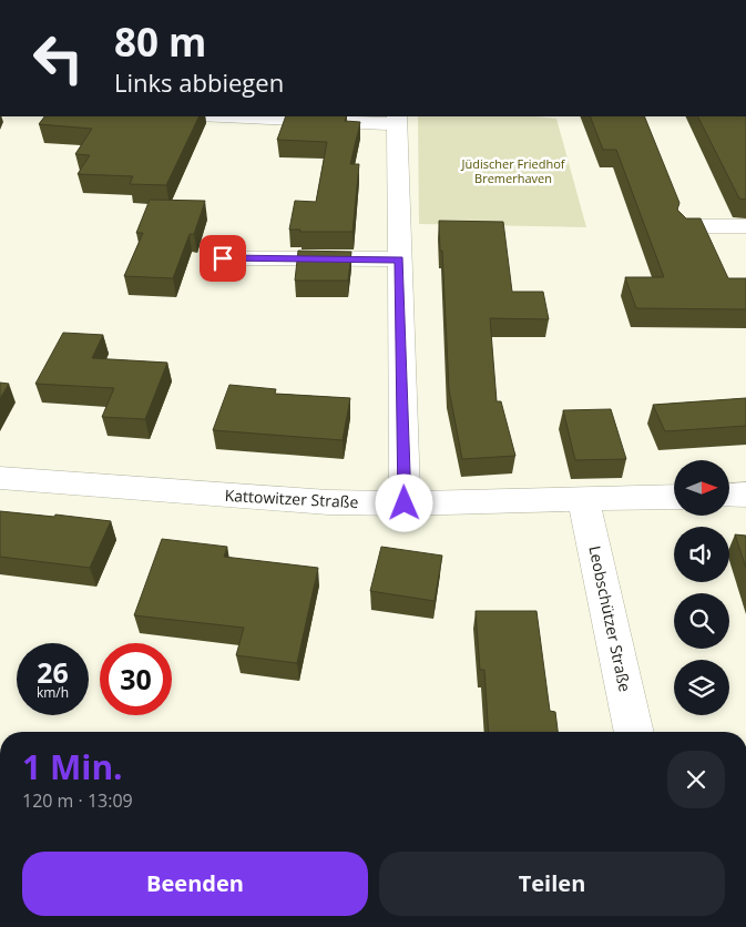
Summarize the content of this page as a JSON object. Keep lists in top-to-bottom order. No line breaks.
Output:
{"streets":{"street":["Kattowitzer Straße","Leobschützer Straße"]},"crossings":[["Kattowitzer Straße","Leobschützer Straße"]],"parks":["Jüdischer Friedhof Bremerhaven"],"north":"right","page":{"turn":["80 m","Links abbiegen"],"speed":"26 km/h","limit":"30","heading":["1 Min.","120 m · 13:09"],"buttons":["Beenden","Teilen"]}}
